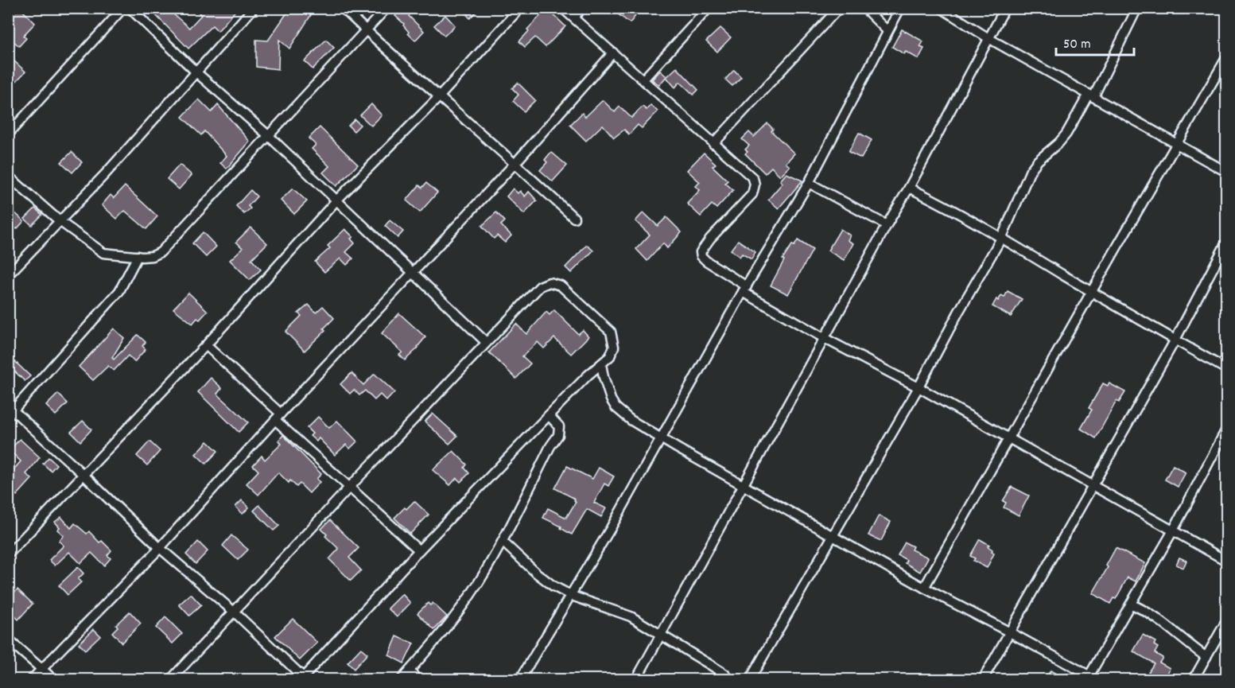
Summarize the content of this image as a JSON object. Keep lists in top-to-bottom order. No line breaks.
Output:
{"scale_bar":"50 m"}
